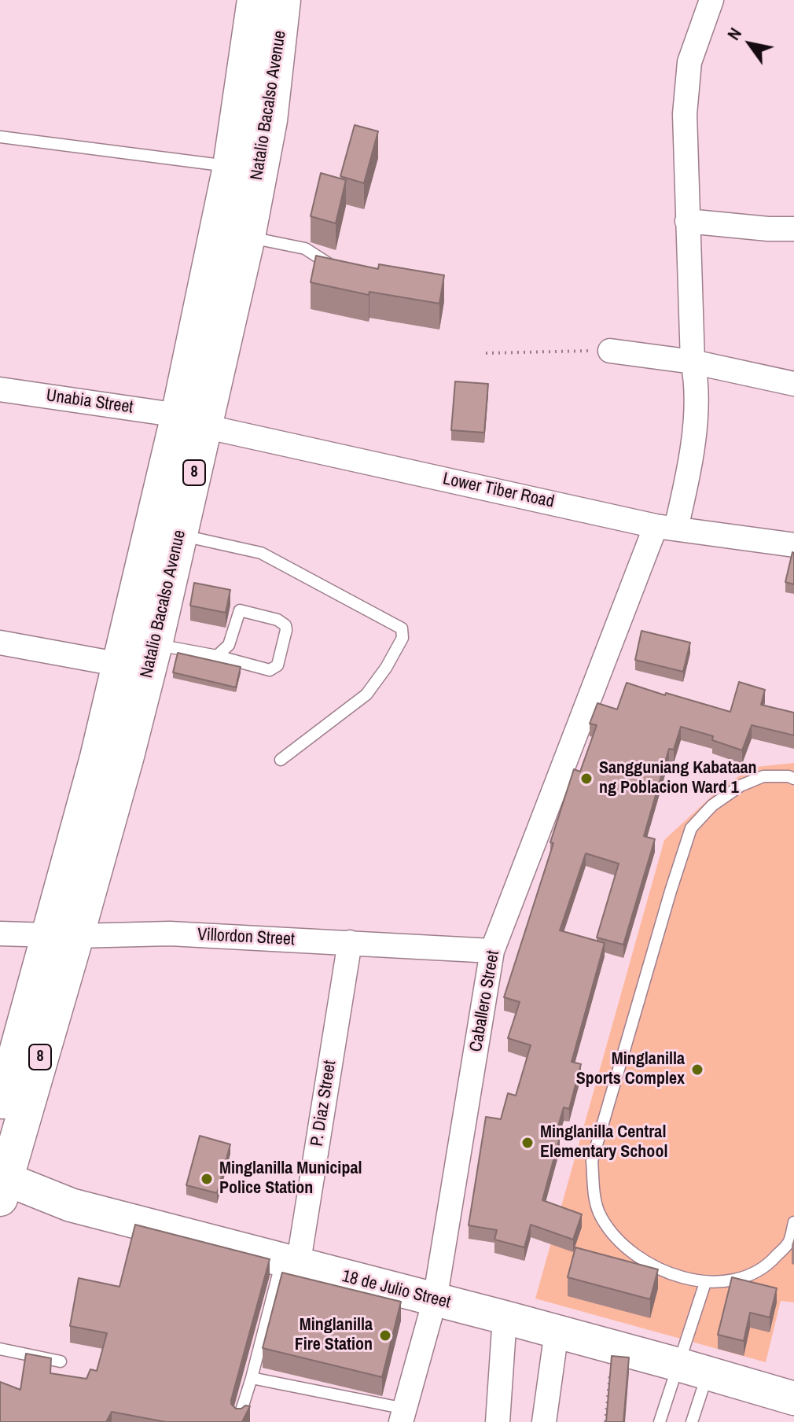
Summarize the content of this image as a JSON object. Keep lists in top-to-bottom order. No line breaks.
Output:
{"streets":{"highway":["Natalio Bacalso Avenue","8"],"street":["Unabia Street","Lower Tiber Road","Villordon Street","Caballero Street","P. Diaz Street","18 de Julio Street"]},"crossings":[["Natalio Bacalso Avenue","Unabia Street"],["Natalio Bacalso Avenue","Lower Tiber Road"],["Natalio Bacalso Avenue","Villordon Street"],["Natalio Bacalso Avenue","18 de Julio Street"],["Unabia Street","Lower Tiber Road"],["Lower Tiber Road","Caballero Street"],["Villordon Street","Caballero Street"],["Villordon Street","P. Diaz Street"],["Caballero Street","18 de Julio Street"],["P. Diaz Street","18 de Julio Street"]],"places":["Sangguniang Kabataan ng Poblacion Ward 1","Minglanilla Sports Complex","Minglanilla Central Elementary School","Minglanilla Municipal Police Station","Minglanilla Fire Station"],"north":"top left"}
